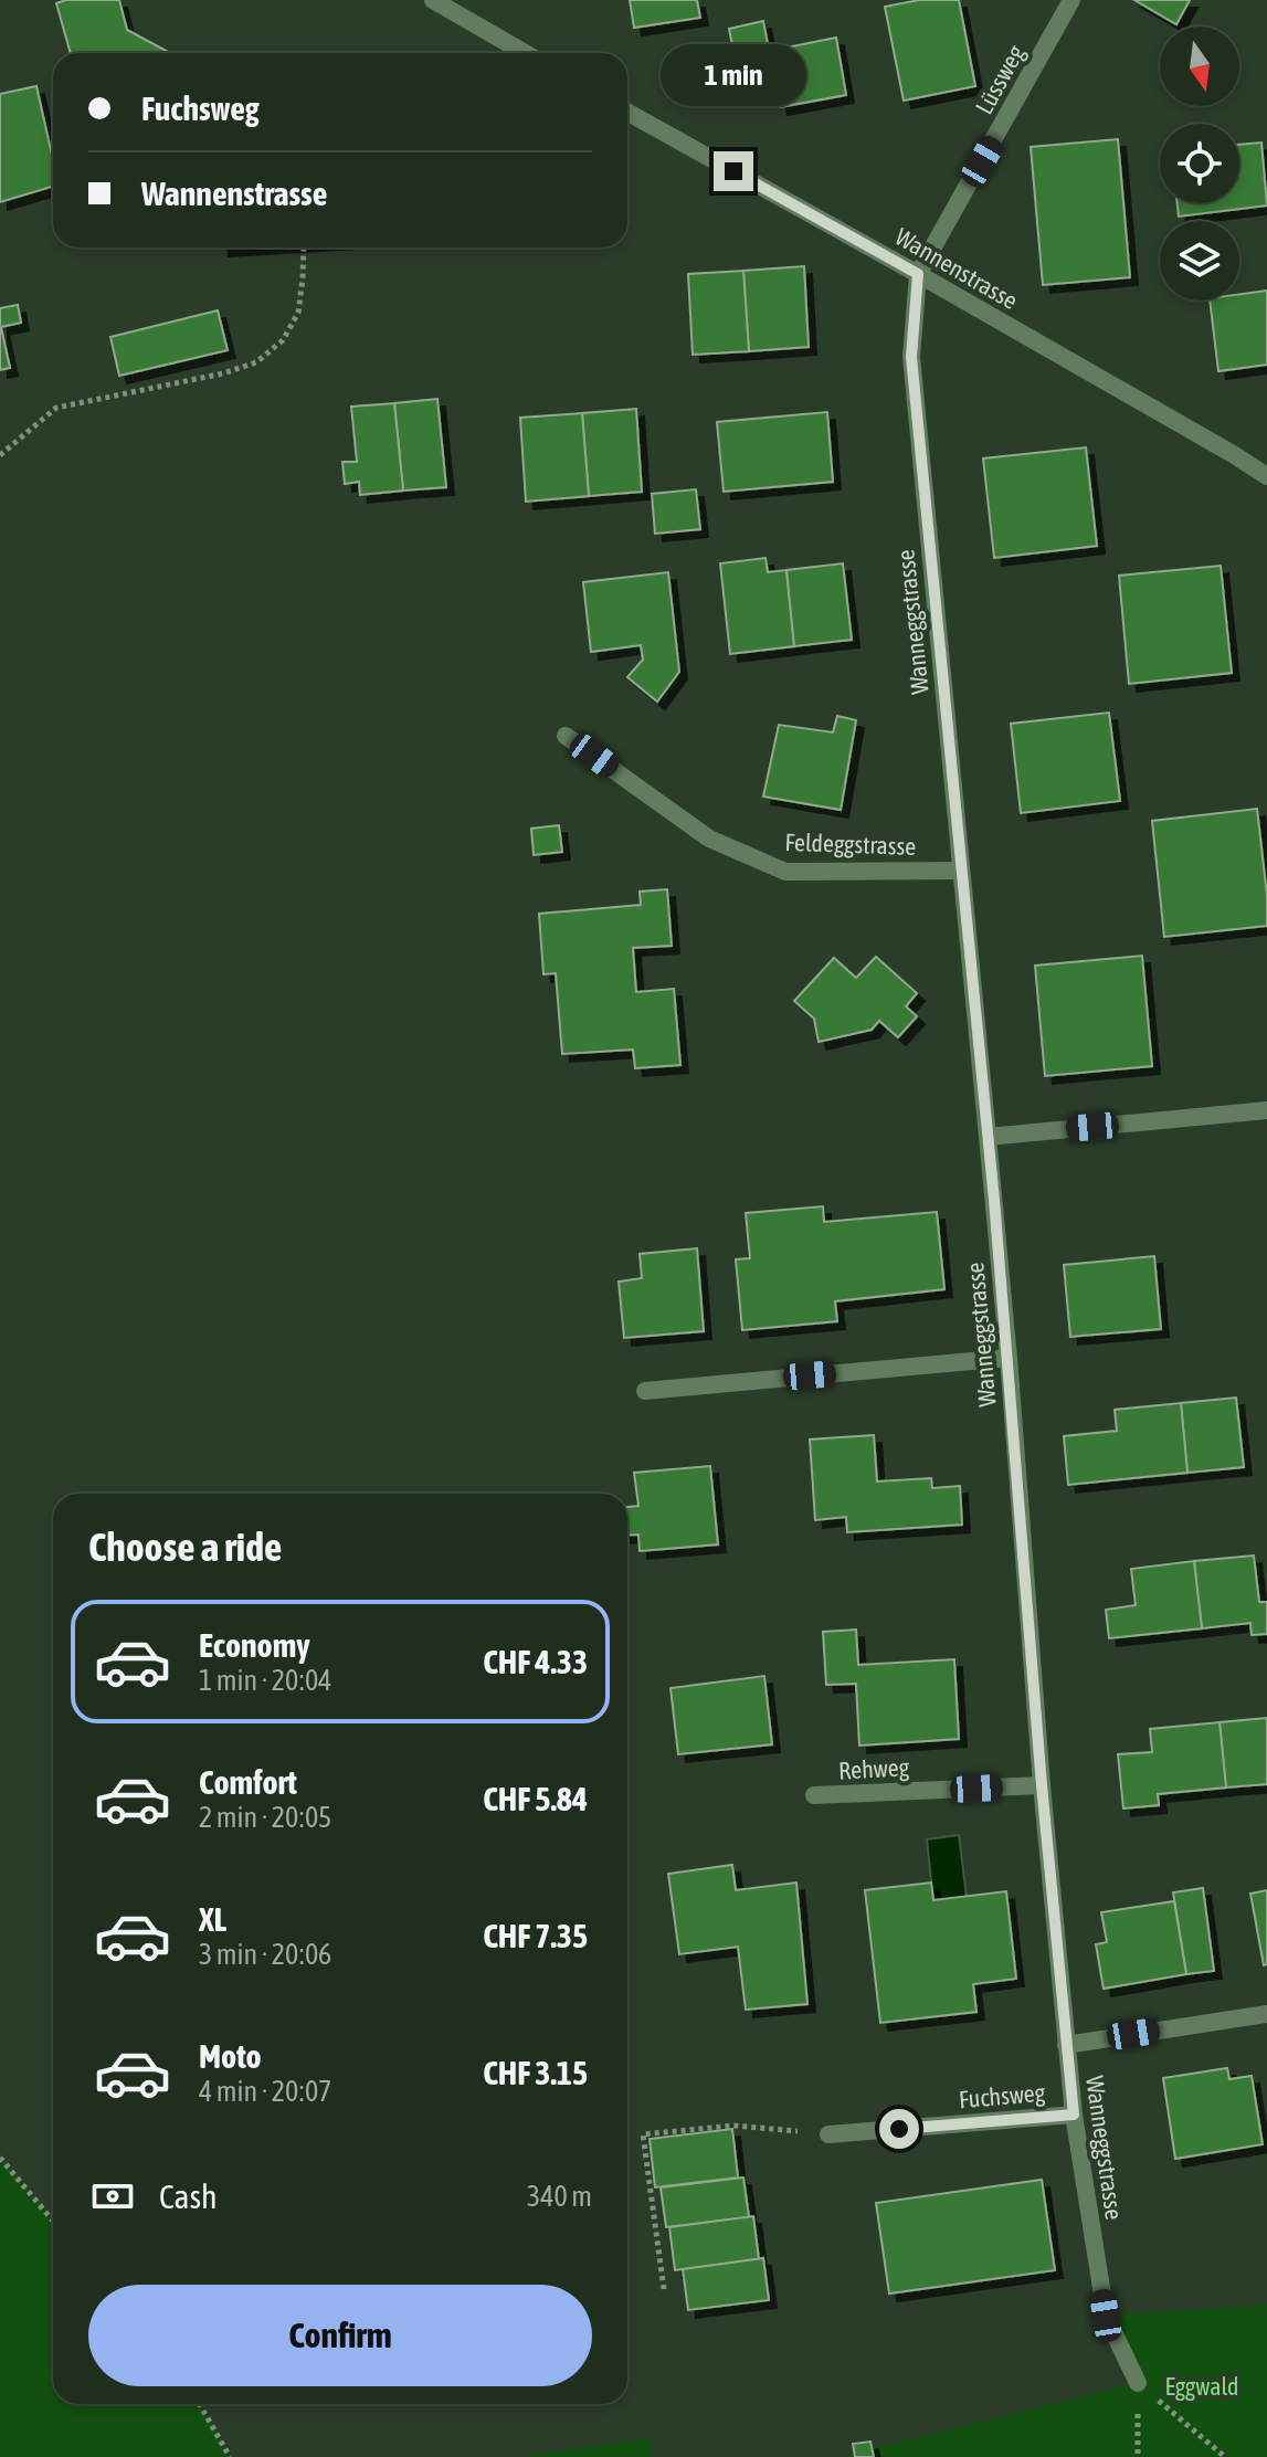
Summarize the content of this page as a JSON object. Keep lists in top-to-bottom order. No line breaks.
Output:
{"streets":{"street":["Lüssweg","Wannenstrasse","Wanneggstrasse","Feldeggstrasse","Rehweg","Fuchsweg"]},"crossings":[["Lüssweg","Wannenstrasse"],["Lüssweg","Wanneggstrasse"],["Wannenstrasse","Wanneggstrasse"],["Wanneggstrasse","Feldeggstrasse"],["Wanneggstrasse","Rehweg"],["Wanneggstrasse","Fuchsweg"]],"parks":["Eggwald"],"north":"bottom","page":{"bubble":"1 min","banner":["Fuchsweg","Wannenstrasse"],"heading":"Choose a ride","list":[{"name":"Economy","note":"1 min · 20:04","value":"CHF 4.33"},{"name":"Comfort","note":"2 min · 20:05","value":"CHF 5.84"},{"name":"XL","note":"3 min · 20:06","value":"CHF 7.35"},{"name":"Moto","note":"4 min · 20:07","value":"CHF 3.15"}],"pay":["Cash","340 m"],"buttons":"Confirm"}}
